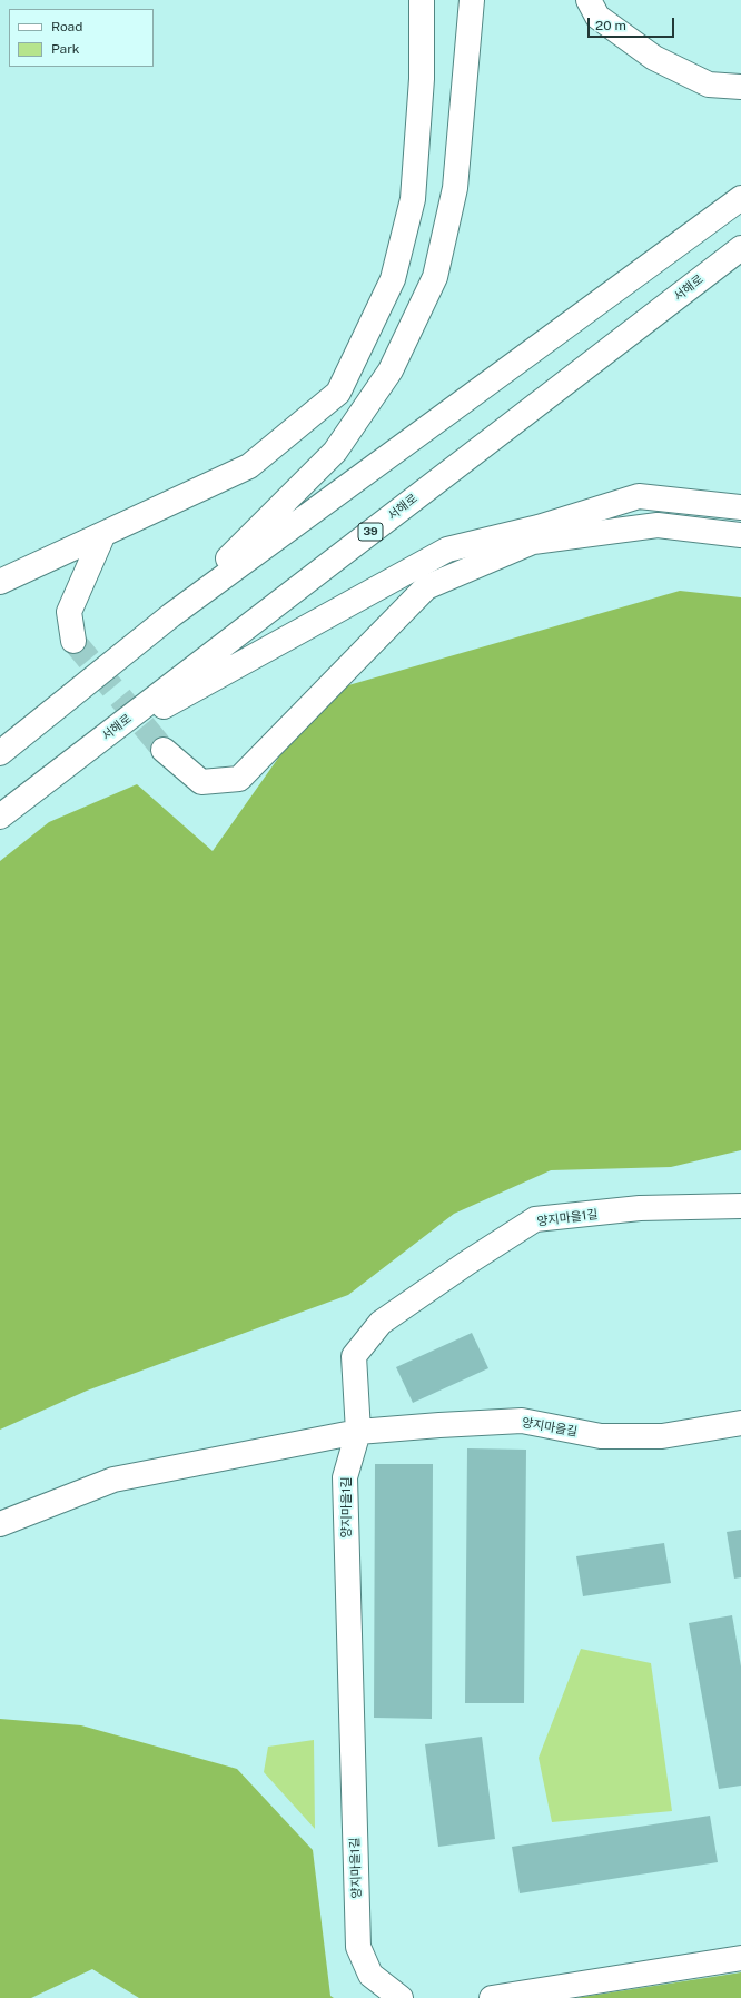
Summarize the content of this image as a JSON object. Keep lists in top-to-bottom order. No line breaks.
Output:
{"streets":{"main road":["서해로","39","양지마을1길","양지마을길"]},"crossings":[["양지마을1길","양지마을길"]],"legend":["Road","Park"],"scale_bar":"20 m"}
